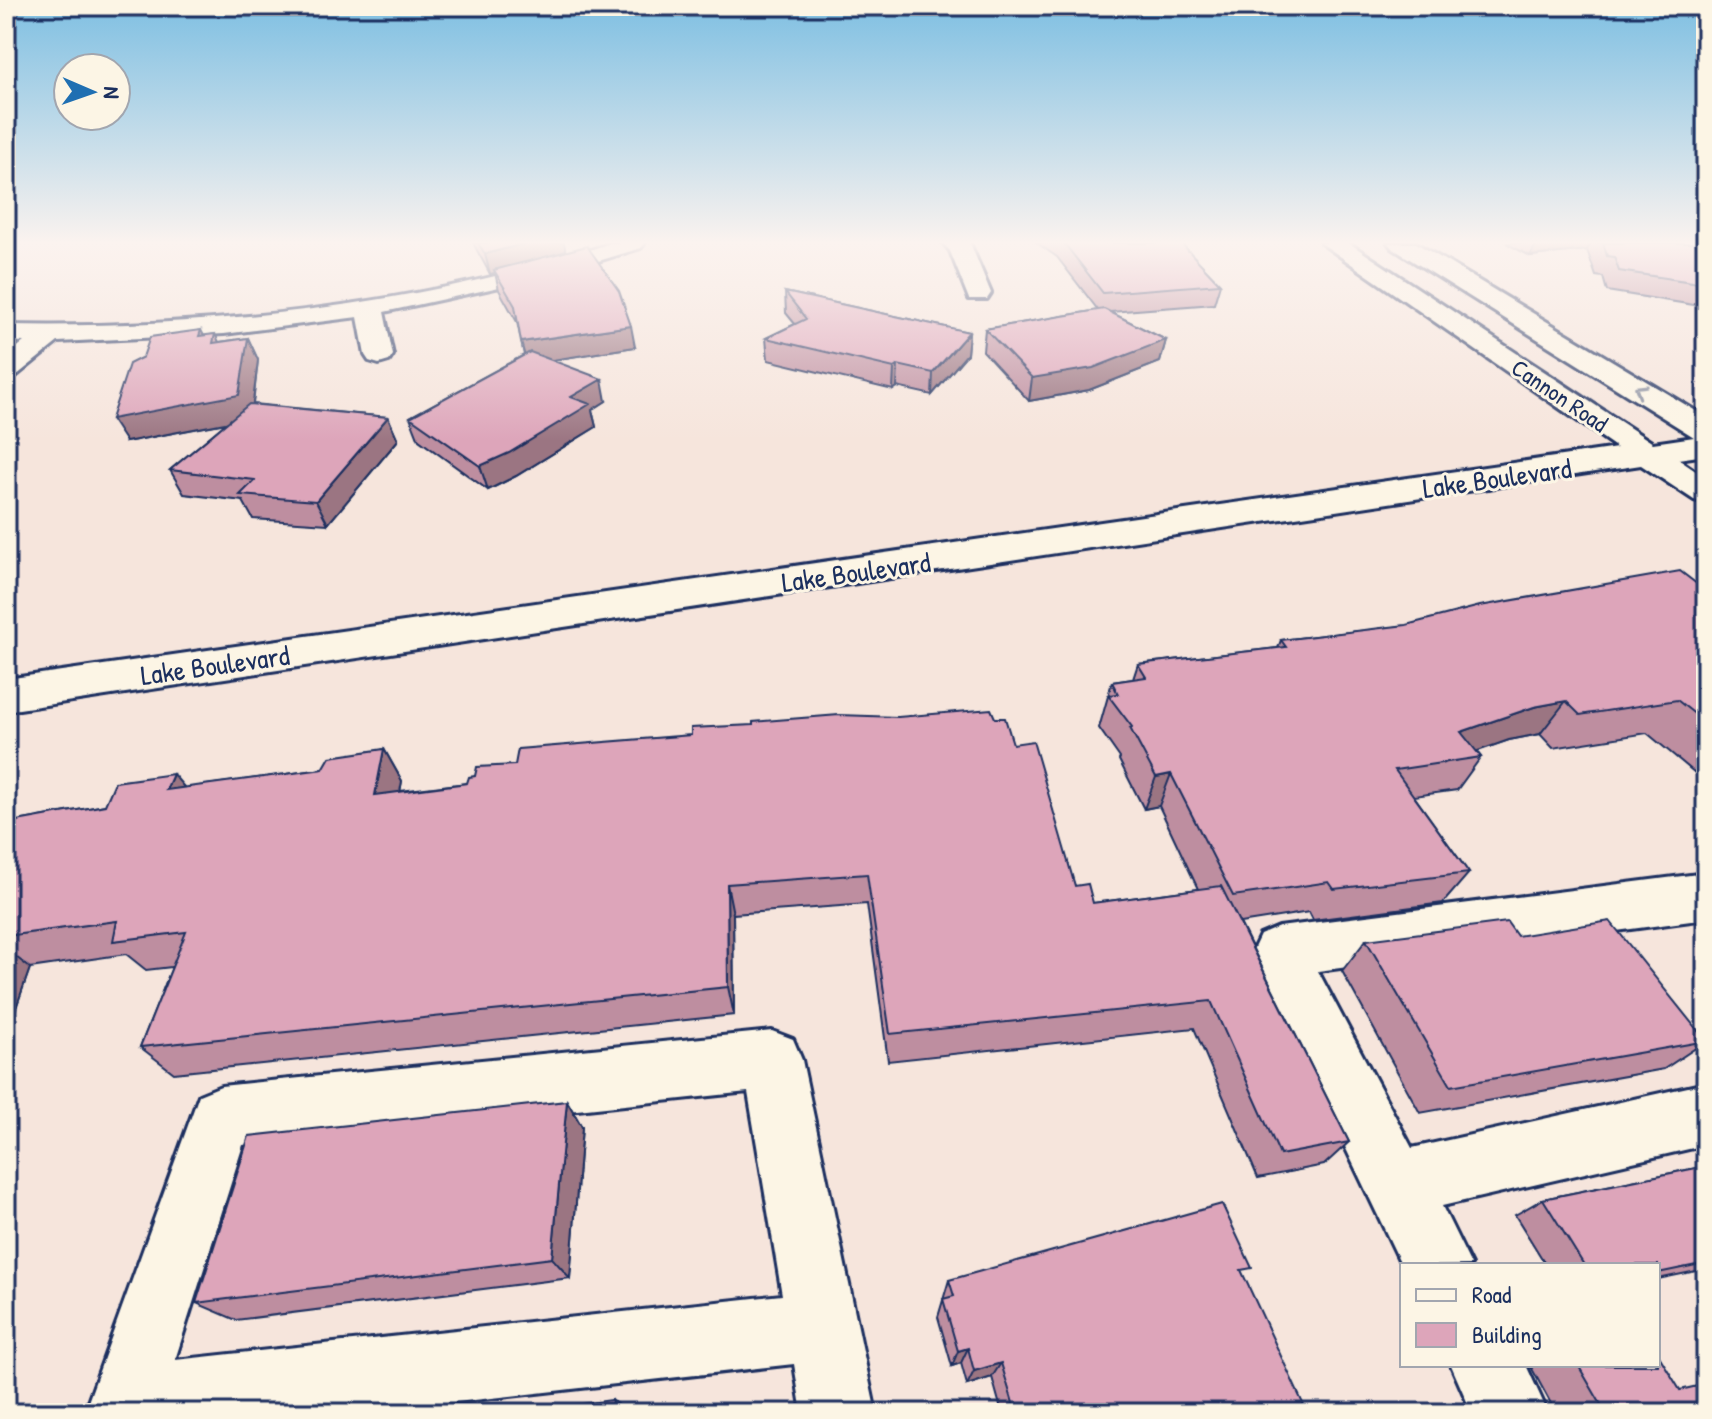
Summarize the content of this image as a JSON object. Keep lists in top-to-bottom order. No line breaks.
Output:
{"streets":{"street":["Cannon Road","Lake Boulevard"]},"crossings":[["Cannon Road","Lake Boulevard"]],"legend":["Road","Building"],"north":"right"}
